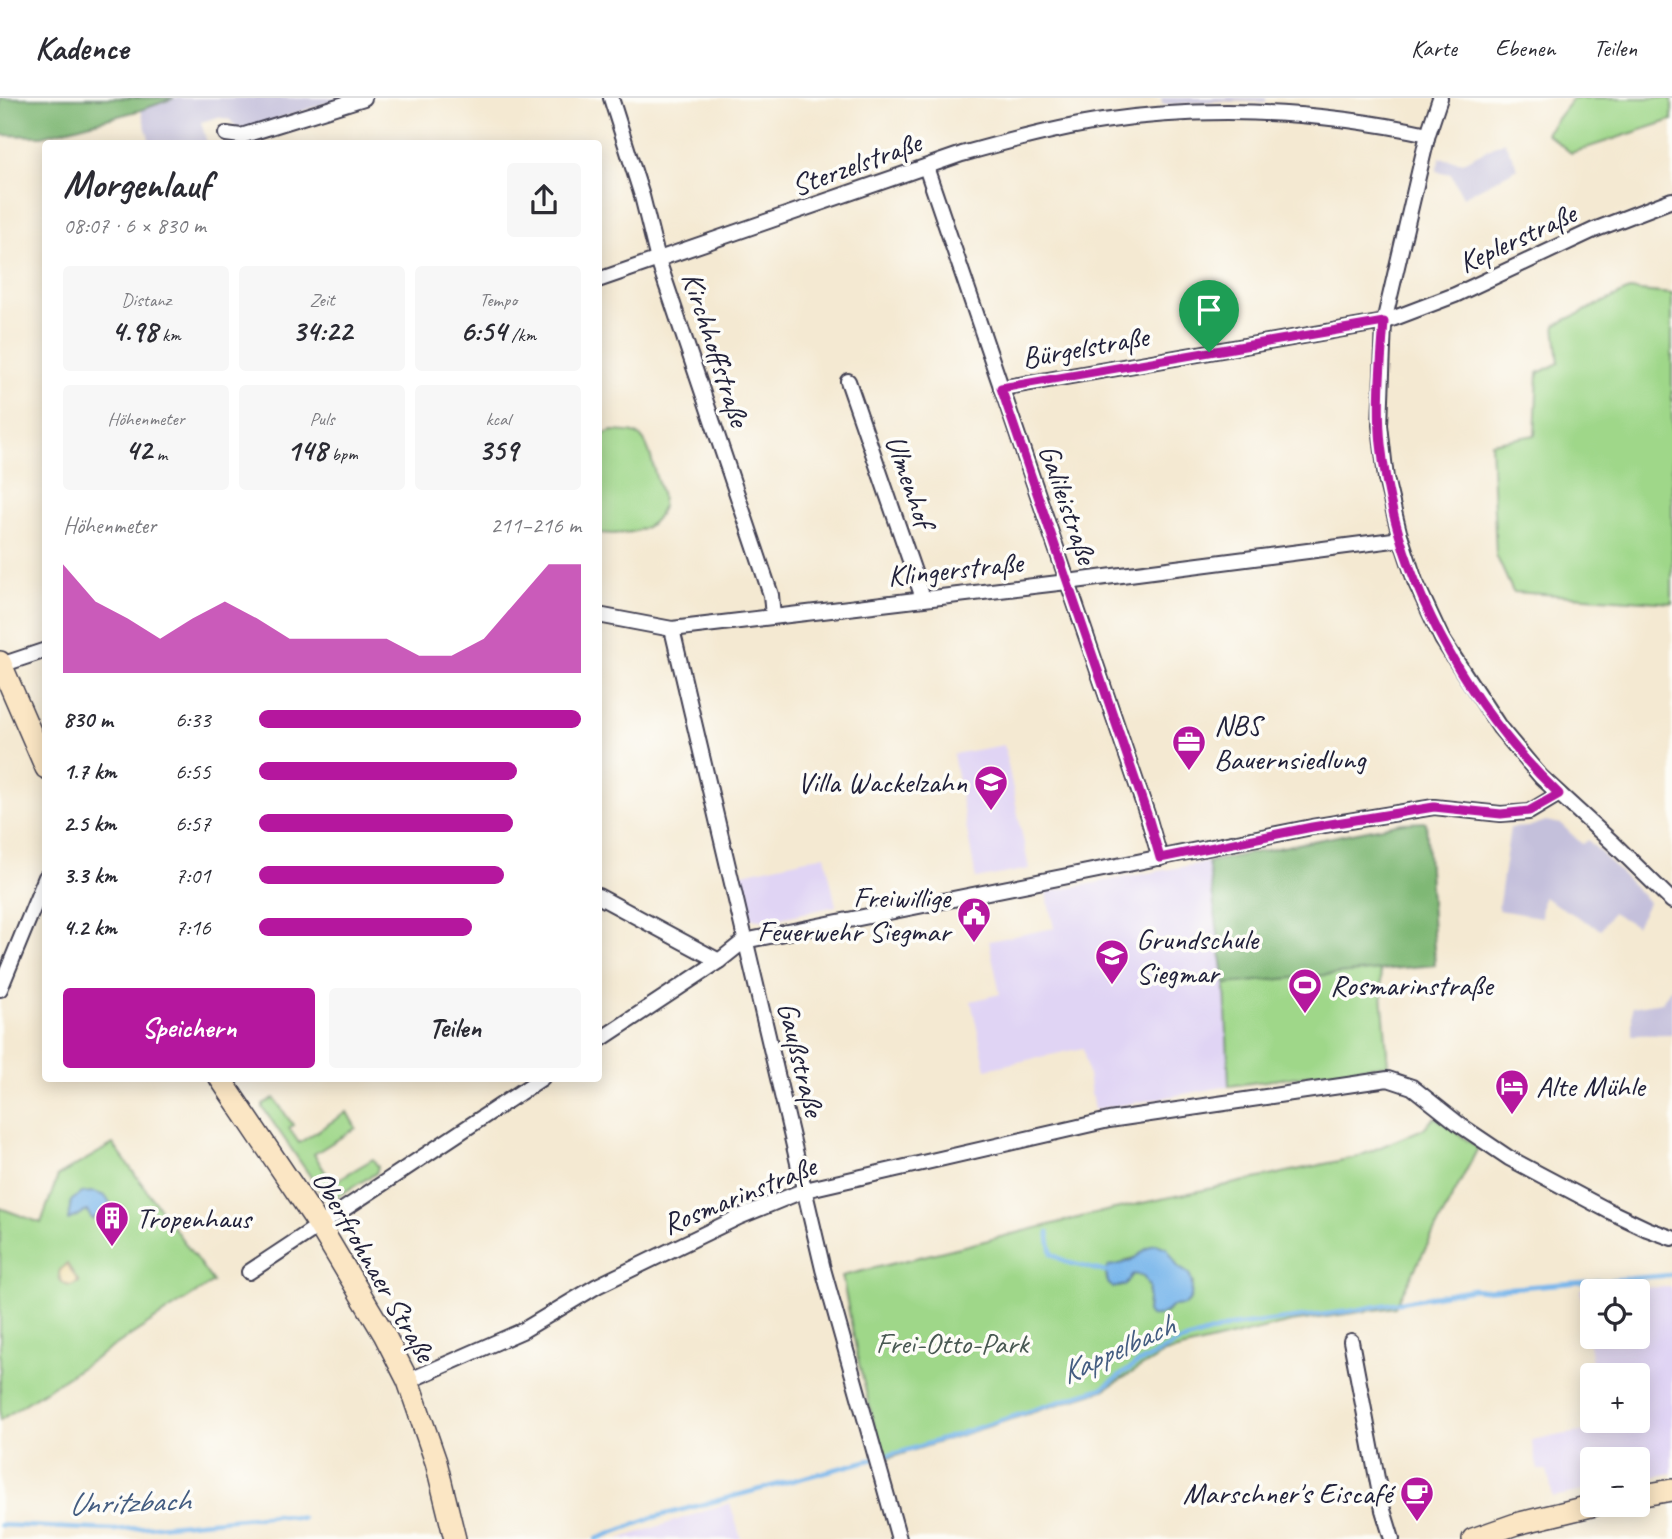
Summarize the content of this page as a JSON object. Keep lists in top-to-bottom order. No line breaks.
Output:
{"streets":{"main road":["Oberfrohnaer Straße"],"street":["Sterzelstraße","Keplerstraße","Bürgelstraße","Kirchhoffstraße","Ulmenhof","Galileistraße","Klingerstraße","Gaußstraße","Rosmarinstraße"]},"crossings":[["Sterzelstraße","Kirchhoffstraße"],["Sterzelstraße","Galileistraße"],["Keplerstraße","Bürgelstraße"],["Bürgelstraße","Galileistraße"],["Kirchhoffstraße","Klingerstraße"],["Ulmenhof","Klingerstraße"],["Galileistraße","Klingerstraße"],["Klingerstraße","Gaußstraße"],["Gaußstraße","Rosmarinstraße"],["Rosmarinstraße","Oberfrohnaer Straße"]],"water":["Kappelbach","Unritzbach"],"parks":["Frei-Otto-Park"],"places":{"office":["NBS Bauernsiedlung"],"school or university":["Villa Wackelzahn","Grundschule Siegmar"],"public building":["Freiwillige Feuerwehr Siegmar"],"sports":["Rosmarinstraße"],"hotel":["Alte Mühle"],"building":["Tropenhaus"],"cafe":["Marschner's Eiscafé"]},"page":{"header":"Kadence","nav":["Karte","Ebenen","Teilen"],"heading":["Morgenlauf","08:07 · 6 × 830 m"],"stats":[["Distanz","4.98 km"],["Zeit","34:22"],["Tempo","6:54 /km"],["Höhenmeter","42 m"],["Puls","148 bpm"],["kcal","359"]],"chart":["Höhenmeter","211–216 m"],"list":[{"name":"830 m","note":"6:33"},{"name":"1.7 km","note":"6:55"},{"name":"2.5 km","note":"6:57"},{"name":"3.3 km","note":"7:01"},{"name":"4.2 km","note":"7:16"}],"buttons":["Speichern","Teilen"],"map_buttons":["+","−"]}}
